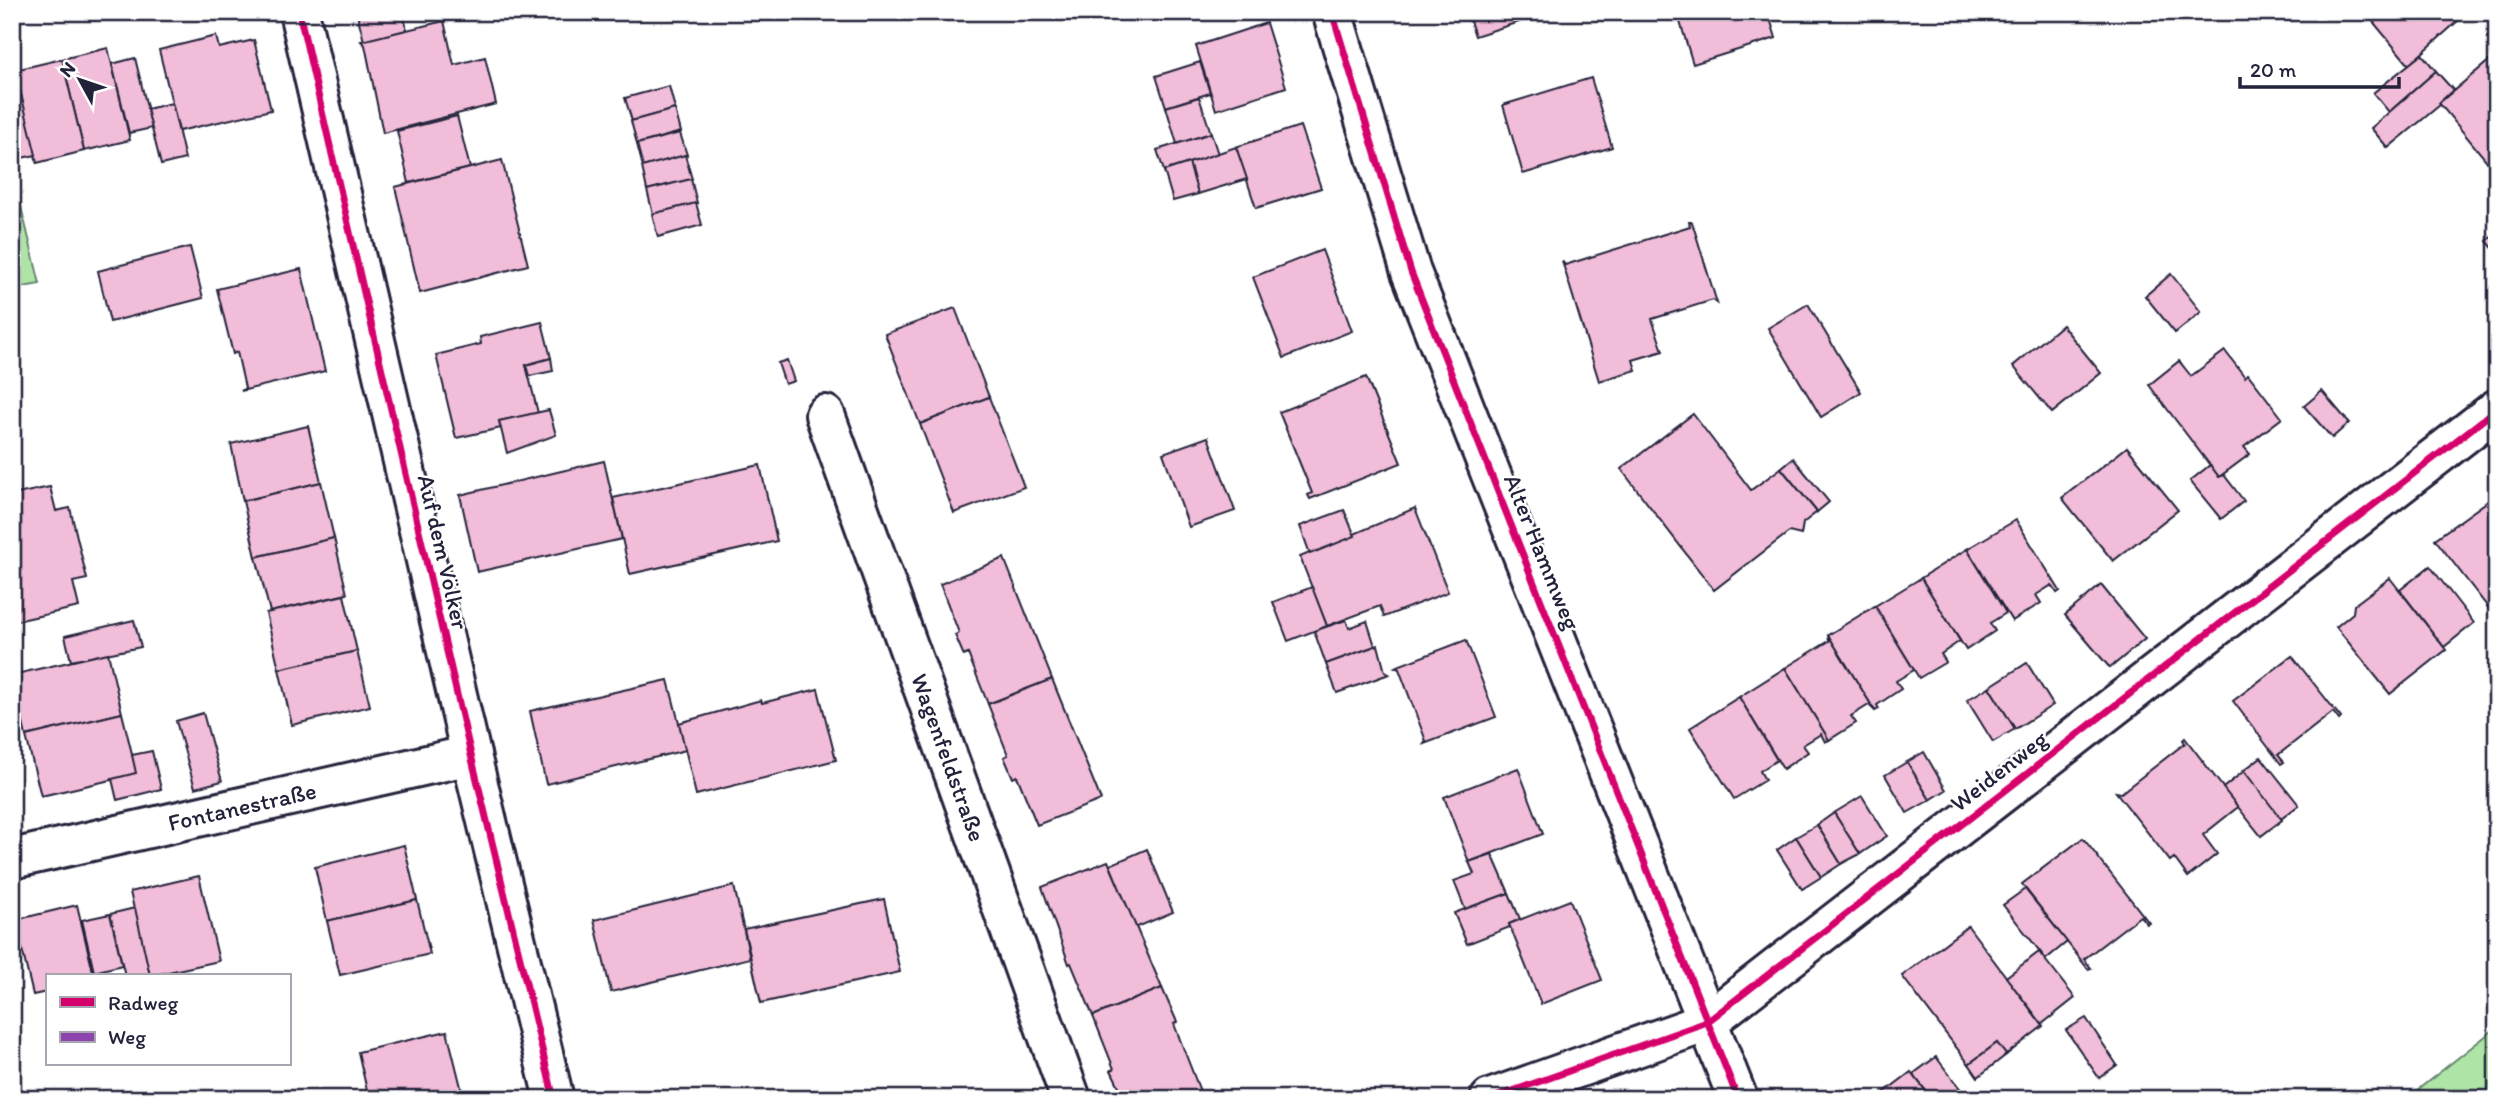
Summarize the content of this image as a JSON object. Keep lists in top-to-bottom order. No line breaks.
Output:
{"streets":{"street":["Auf dem Völker","Alter Hammweg","Wagenfeldstraße","Weidenweg","Fontanestraße"]},"crossings":[["Auf dem Völker","Fontanestraße"],["Alter Hammweg","Weidenweg"]],"legend":["Radweg","Weg"],"scale_bar":"20 m","north":"top left"}
